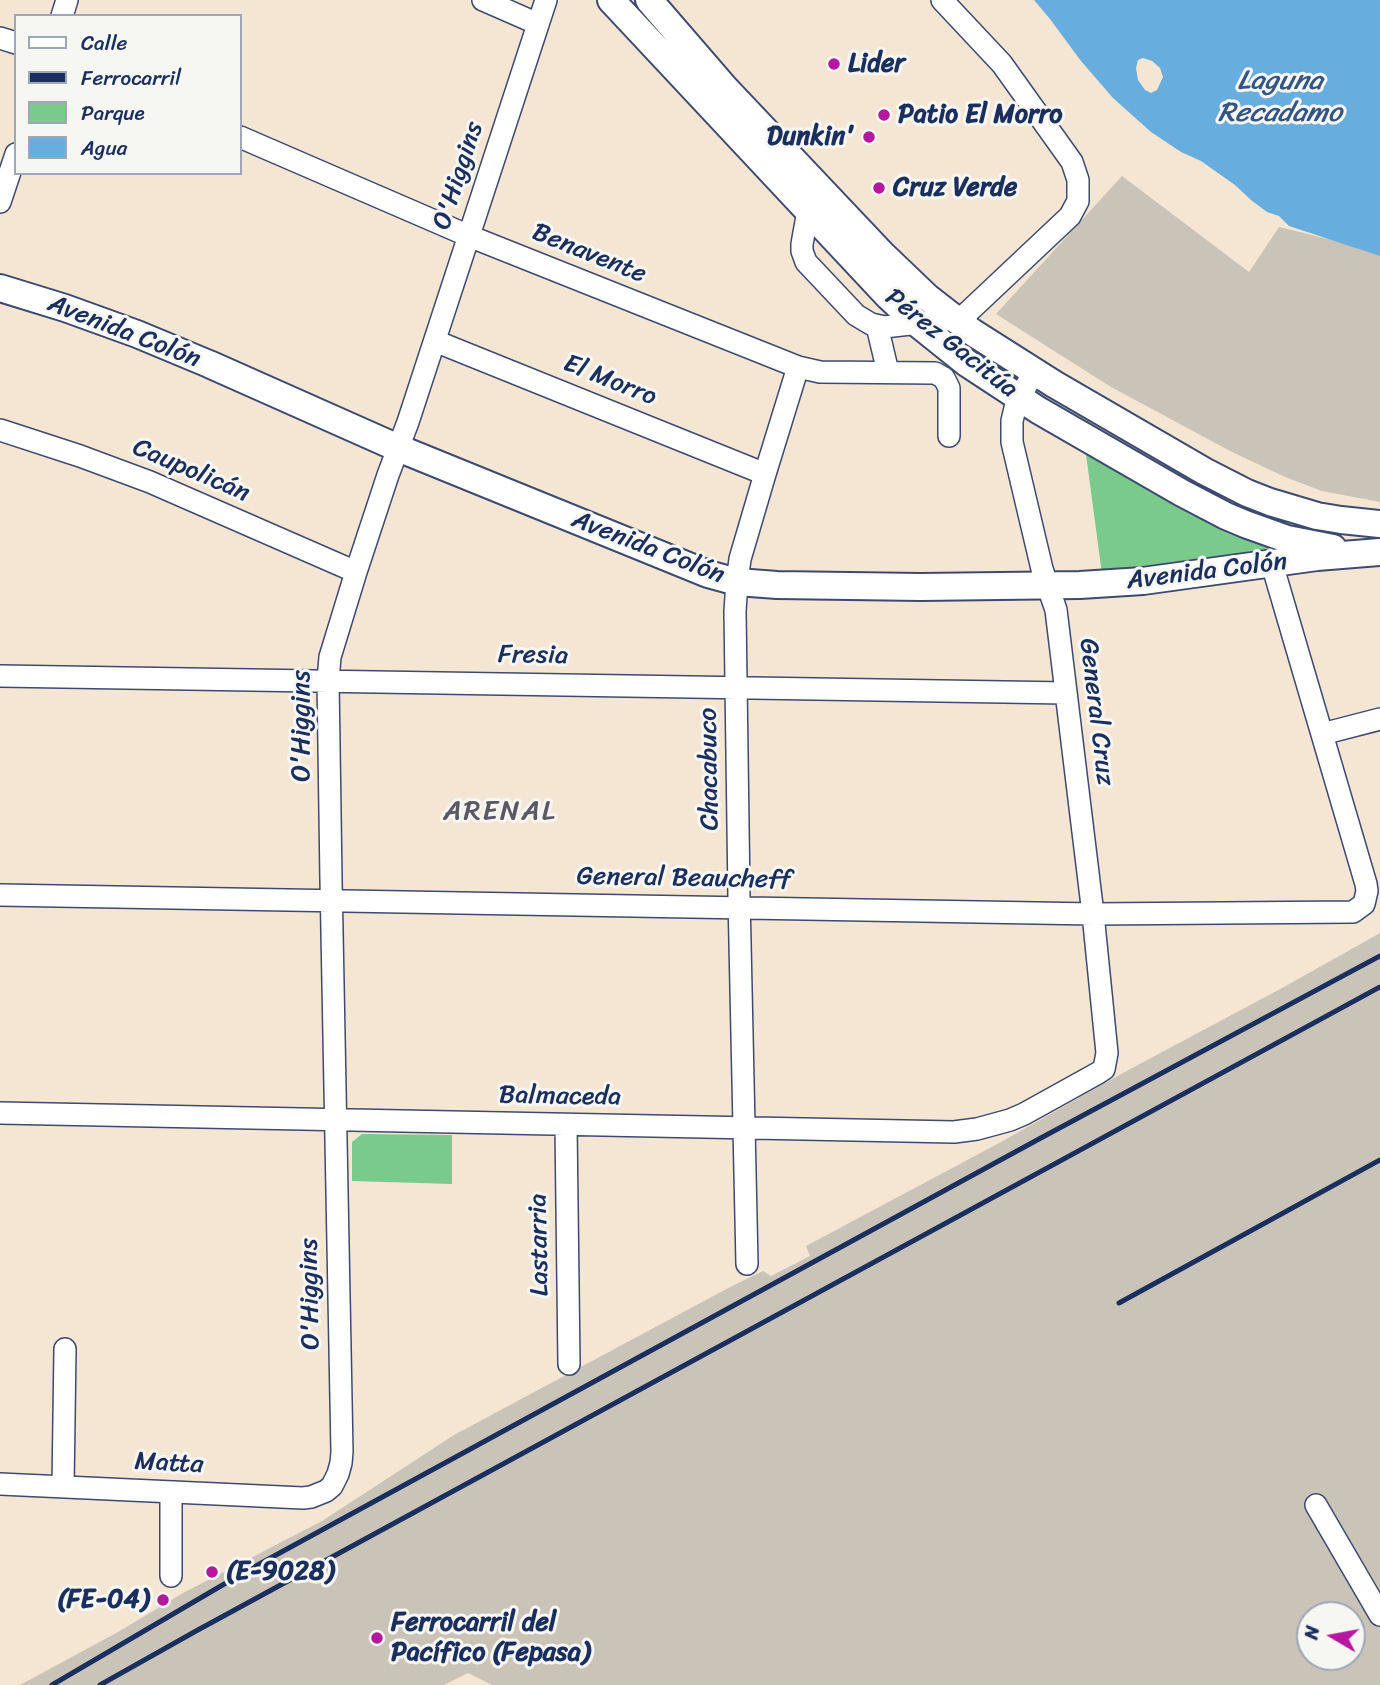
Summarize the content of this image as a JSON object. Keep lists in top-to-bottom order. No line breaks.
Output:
{"streets":{"main road":["Avenida Colón","Pérez Gacitúa"],"street":["O'Higgins","Benavente","El Morro","Caupolicán","Fresia","General Cruz","Chacabuco","General Beaucheff","Balmaceda","Lastarria","Matta"]},"crossings":[["O'Higgins","Benavente"],["O'Higgins","Avenida Colón"],["O'Higgins","El Morro"],["O'Higgins","Caupolicán"],["O'Higgins","Fresia"],["O'Higgins","General Beaucheff"],["O'Higgins","Balmaceda"],["O'Higgins","Matta"],["Benavente","Chacabuco"],["Avenida Colón","Pérez Gacitúa"],["Avenida Colón","General Cruz"],["Avenida Colón","Chacabuco"],["Pérez Gacitúa","General Cruz"],["El Morro","Chacabuco"],["Fresia","General Cruz"],["Fresia","Chacabuco"],["General Cruz","General Beaucheff"],["General Cruz","Balmaceda"],["Chacabuco","General Beaucheff"],["Chacabuco","Balmaceda"],["Balmaceda","Lastarria"]],"districts":["ARENAL"],"water":["Laguna Recadamo"],"places":["Lider","Patio El Morro","Dunkin'","Cruz Verde","(E-9028)","(FE-04)","Ferrocarril del Pacífico (Fepasa)"],"legend":["Calle","Ferrocarril","Parque","Agua"],"north":"left"}
